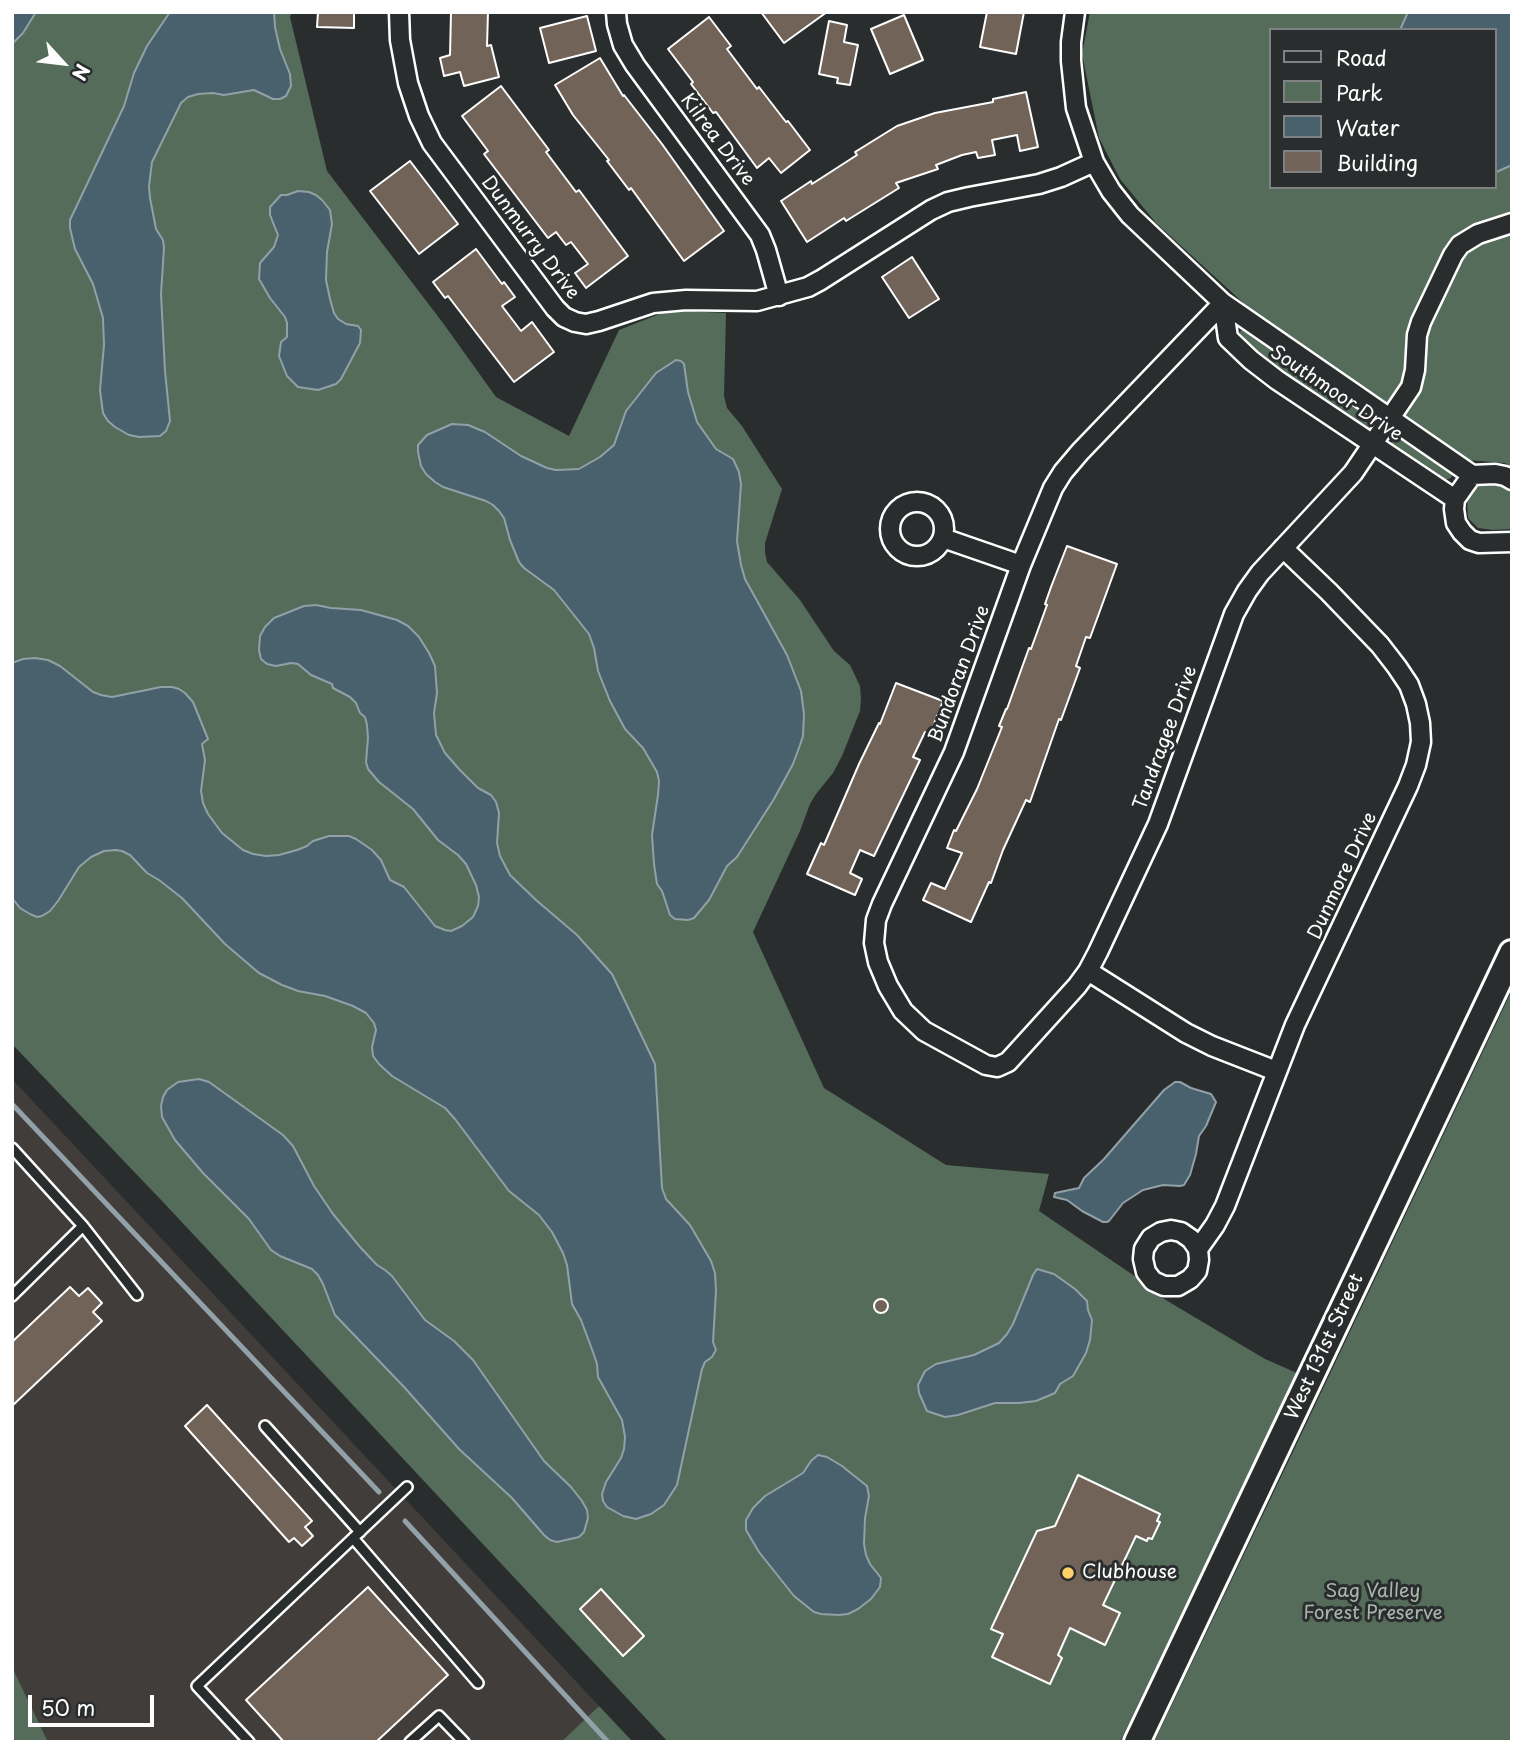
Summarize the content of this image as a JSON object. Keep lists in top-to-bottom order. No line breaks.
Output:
{"streets":{"street":["Kilrea Drive","Dunmurry Drive","Southmoor Drive","Bundoran Drive","Tandragee Drive","Dunmore Drive","West 131st Street"]},"crossings":[["Kilrea Drive","Dunmurry Drive"],["Dunmurry Drive","Southmoor Drive"],["Southmoor Drive","Bundoran Drive"],["Southmoor Drive","Tandragee Drive"],["Bundoran Drive","Tandragee Drive"],["Tandragee Drive","Dunmore Drive"]],"parks":["Sag Valley Forest Preserve"],"places":["Clubhouse"],"legend":["Road","Park","Water","Building"],"scale_bar":"50 m","north":"bottom right"}
